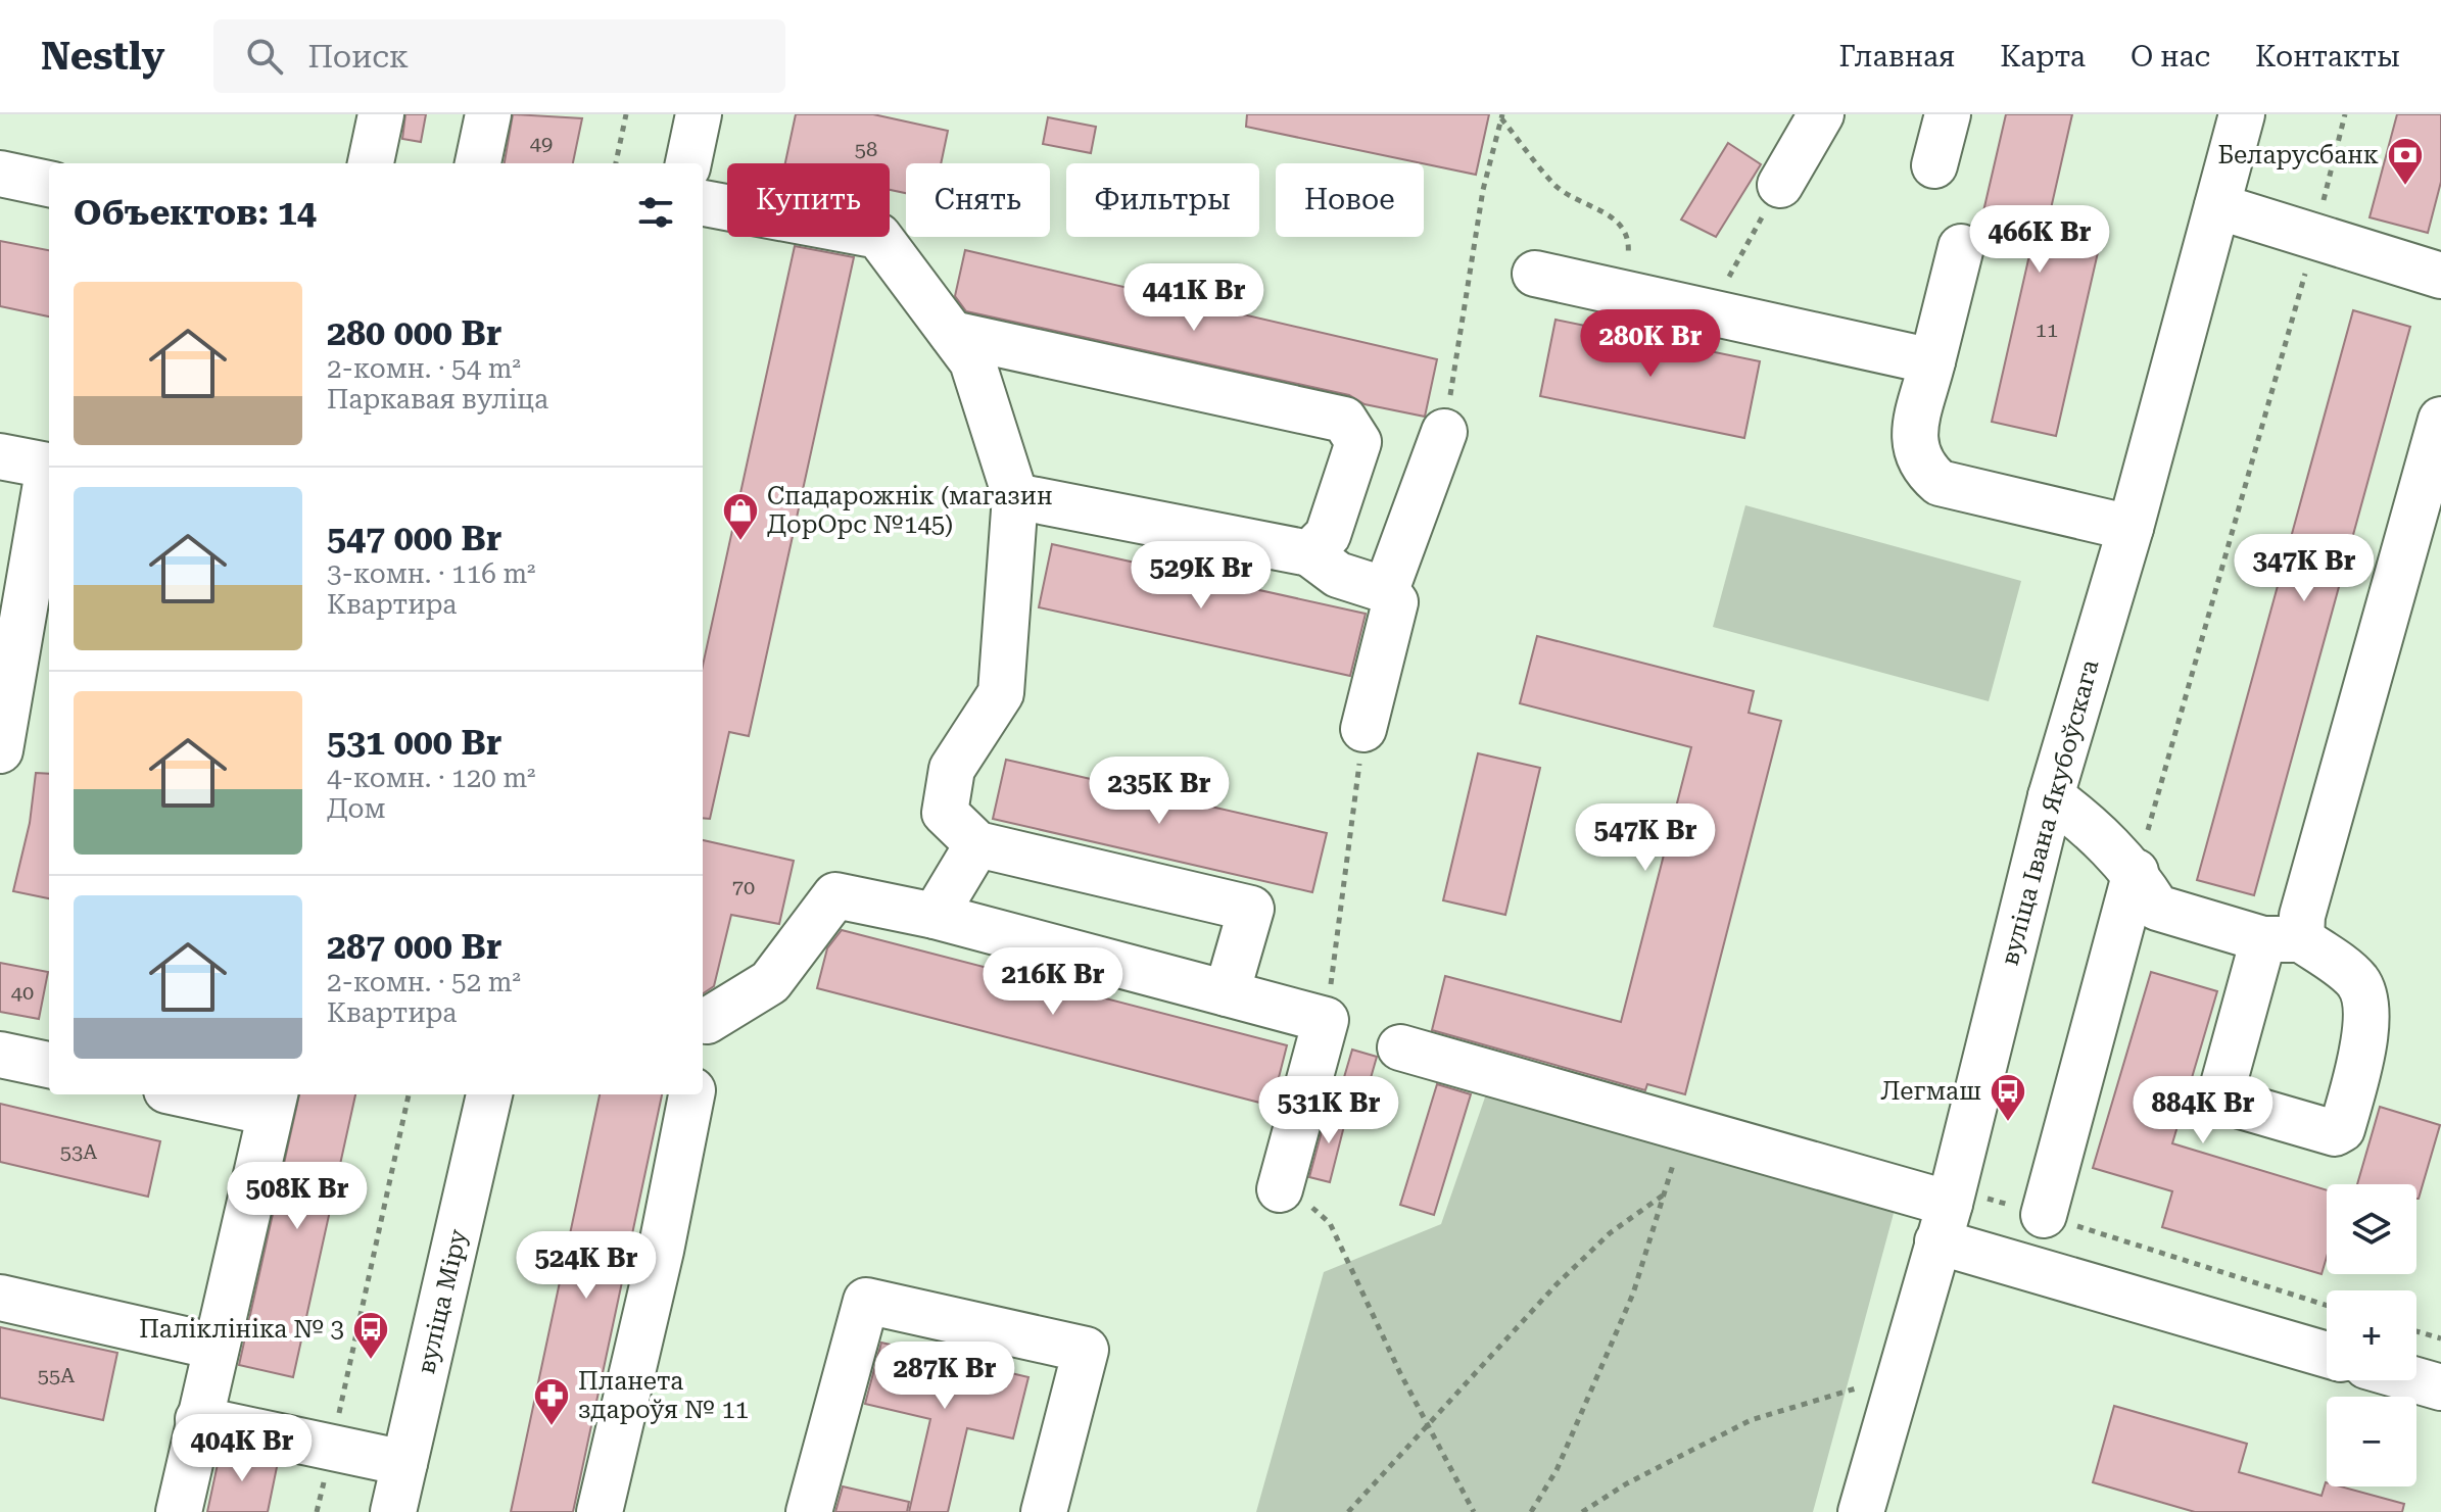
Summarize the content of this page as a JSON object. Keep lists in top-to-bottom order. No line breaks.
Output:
{"streets":{"street":["вуліца Івана Якубоўскага","вуліца Міру"]},"places":{"bank":["Беларусбанк"],"shop":["Спадарожнік (магазин ДорОрс №145)"],"bus stop":["Легмаш","Паліклініка № 3"],"pharmacy":["Планета здароўя № 11"]},"house_numbers":["49","58","11","70","40","53А","55А"],"page":{"header":"Nestly","search":"Поиск","nav":["Главная","Карта","О нас","Контакты"],"chip":["Купить","Снять","Фильтры","Новое"],"heading":"Объектов: 14","price":["466K Br","441K Br","280K Br","347K Br","529K Br","235K Br","547K Br","216K Br","531K Br","884K Br","508K Br","524K Br","287K Br","404K Br"],"list":[{"name":"280 000 Br","note":"2-комн. · 54 m² · Паркавая вуліца"},{"name":"547 000 Br","note":"3-комн. · 116 m² · Квартира"},{"name":"531 000 Br","note":"4-комн. · 120 m² · Дом"},{"name":"287 000 Br","note":"2-комн. · 52 m² · Квартира"}],"map_buttons":["+","−"]}}
